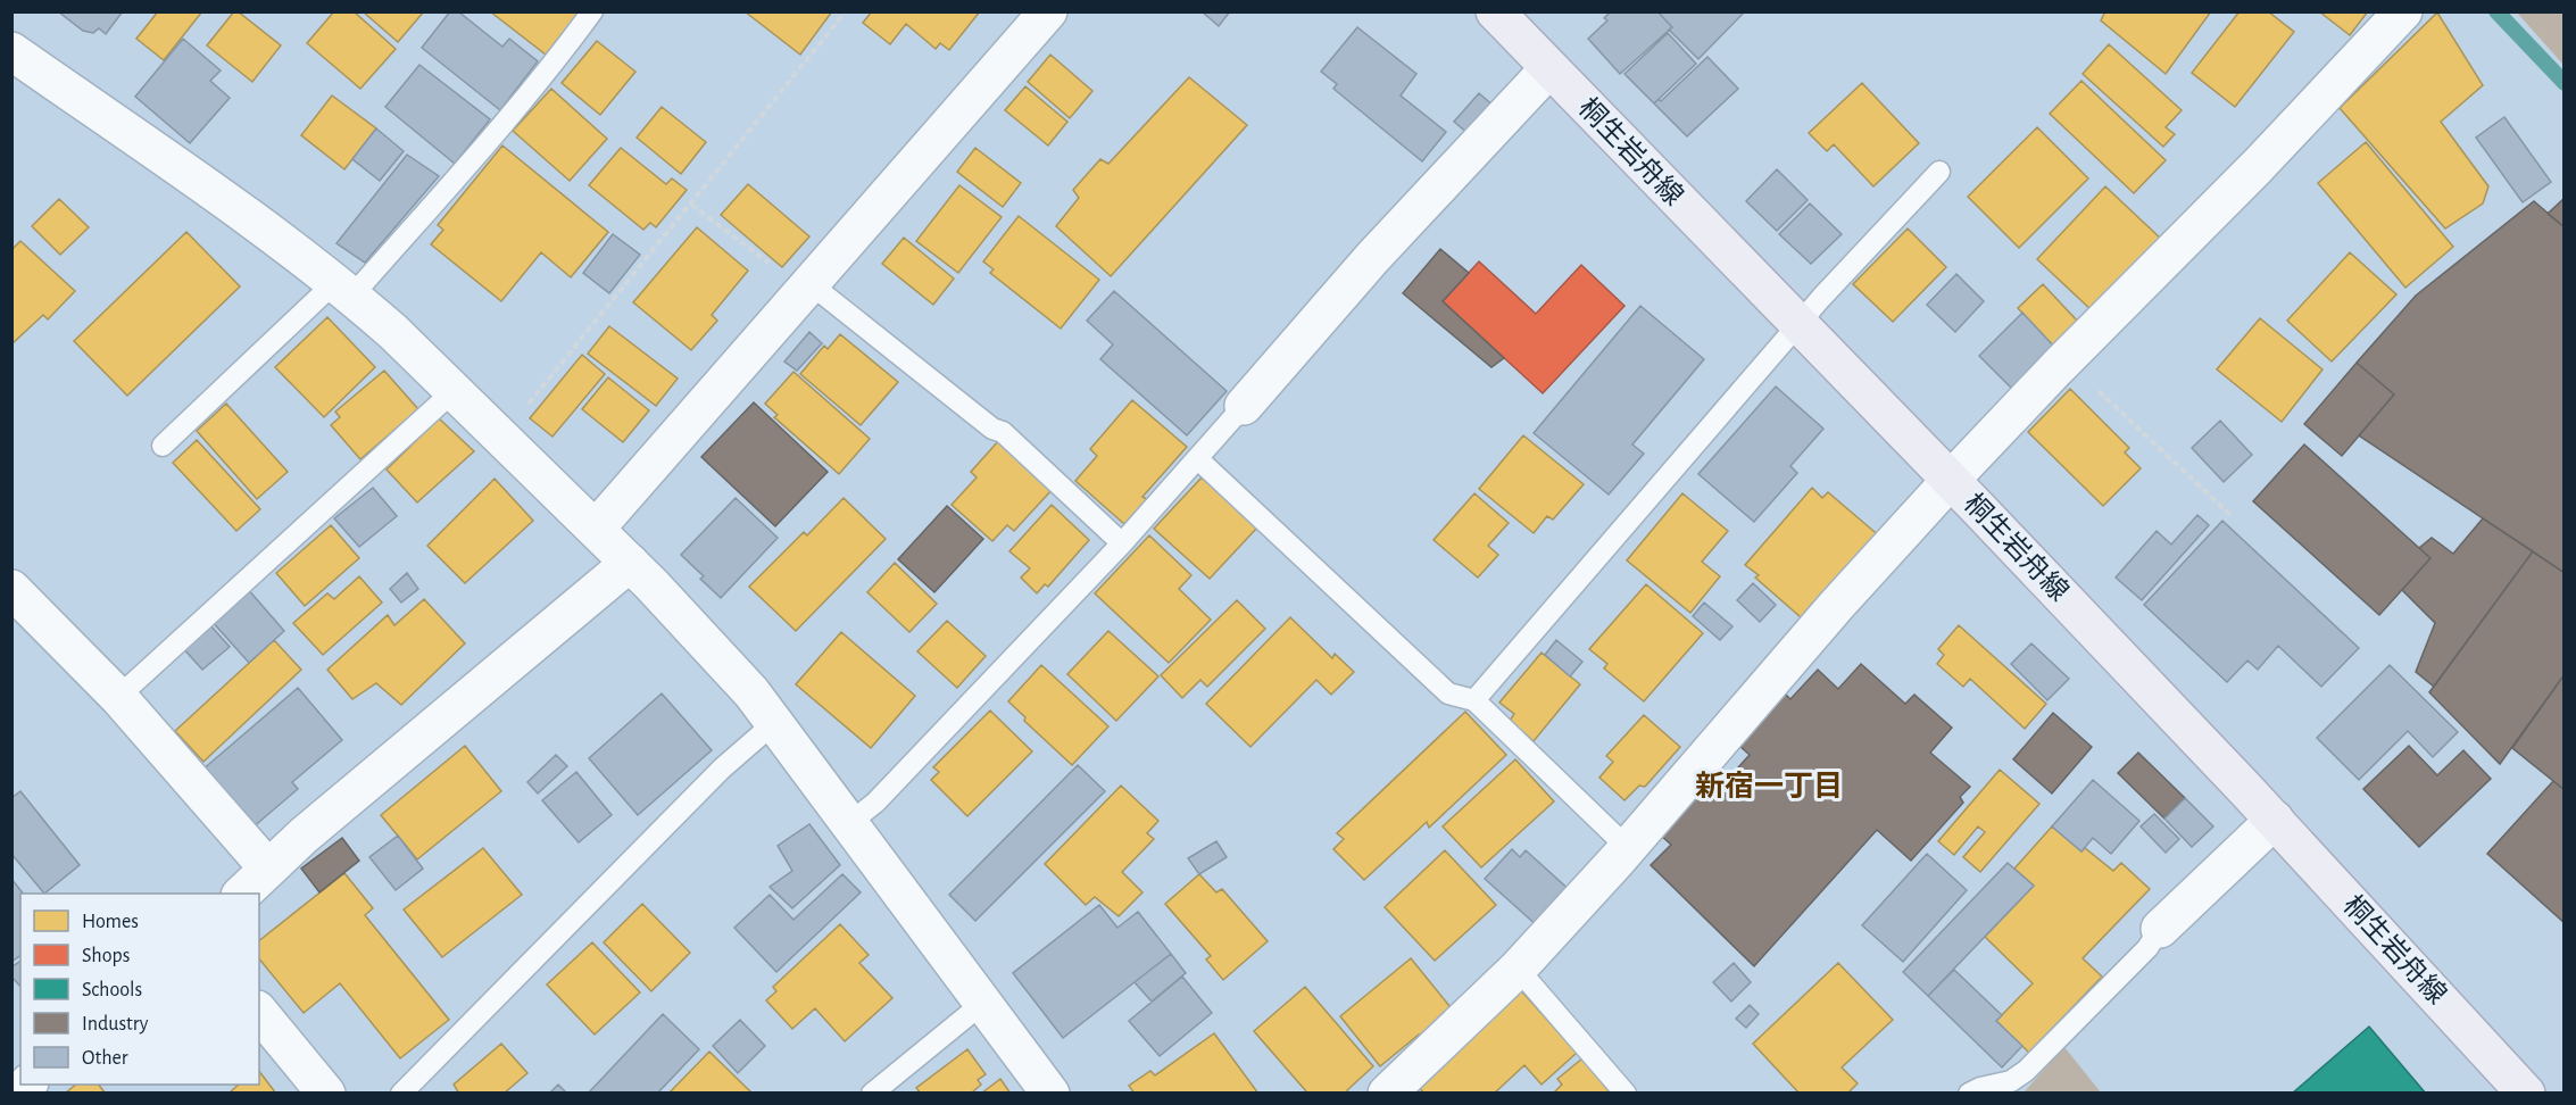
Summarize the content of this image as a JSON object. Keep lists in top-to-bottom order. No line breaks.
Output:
{"streets":{"main road":["桐生岩舟線"]},"districts":["新宿一丁目"],"legend":["Homes","Shops","Schools","Industry","Other"]}
